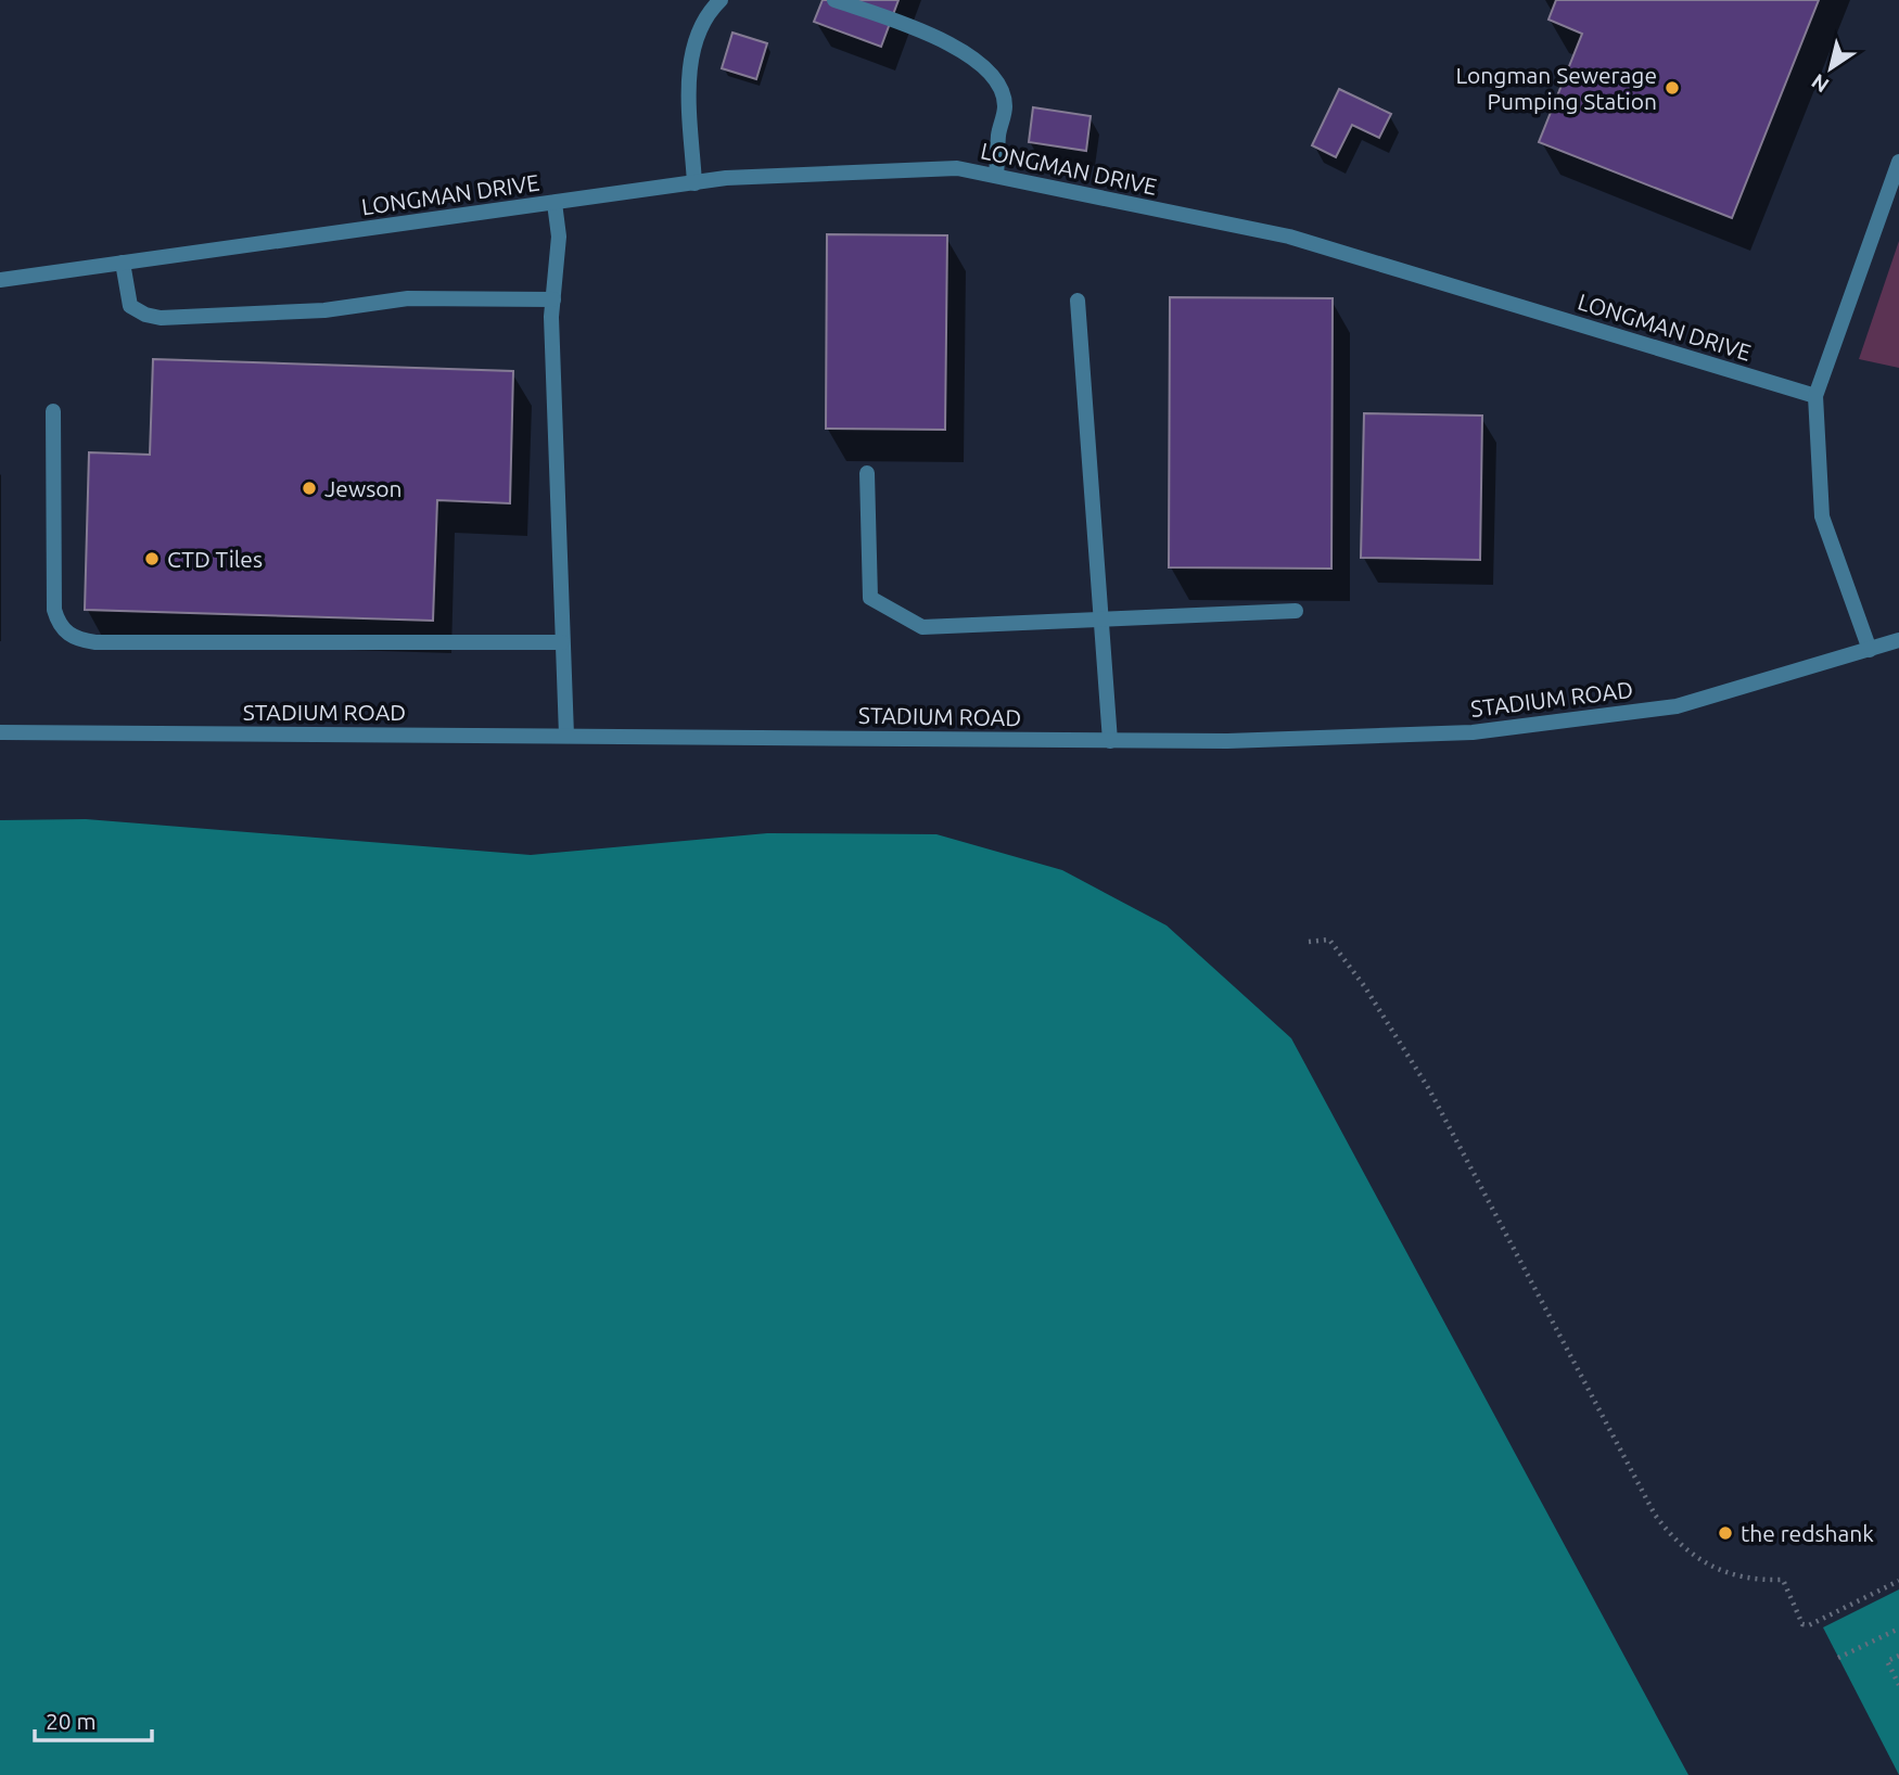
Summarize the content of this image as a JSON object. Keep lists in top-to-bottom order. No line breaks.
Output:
{"streets":{"street":["LONGMAN DRIVE","STADIUM ROAD"]},"places":["Longman Sewerage Pumping Station","Jewson","CTD Tiles","the redshank"],"scale_bar":"20 m","north":"bottom left"}
